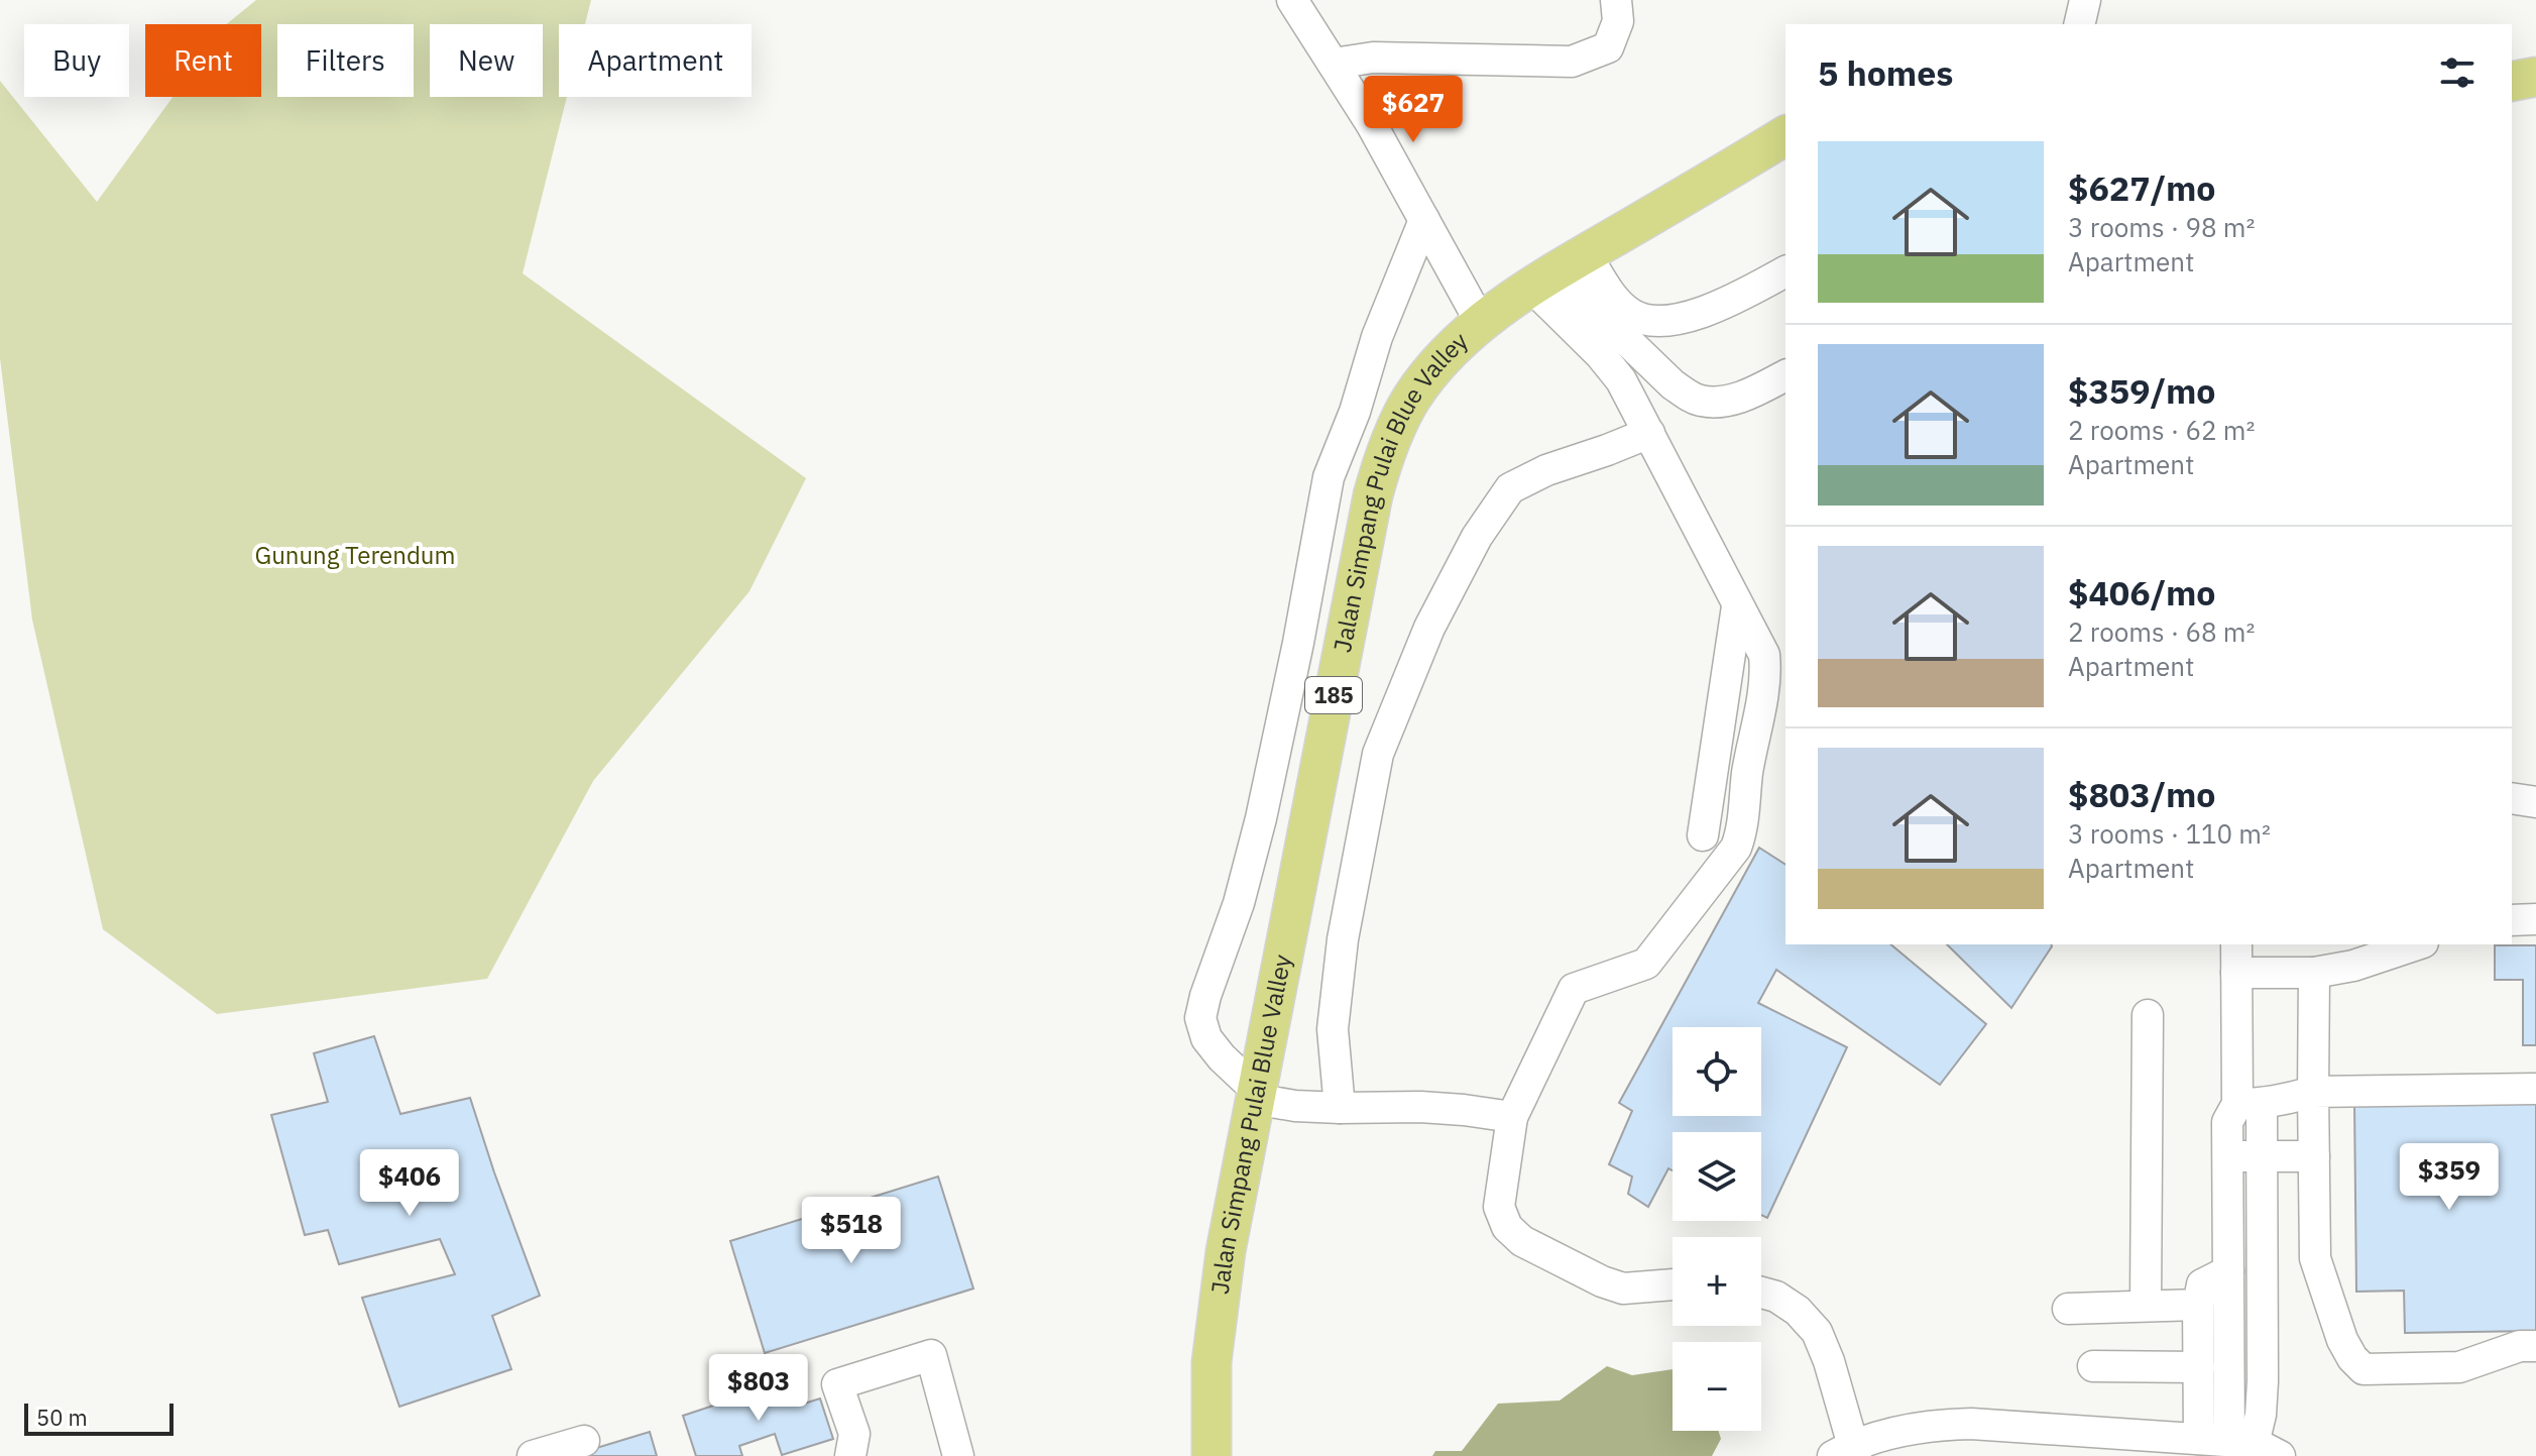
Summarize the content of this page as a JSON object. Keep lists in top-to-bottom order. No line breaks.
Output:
{"streets":{"main road":["Jalan Simpang Pulai Blue Valley","185"]},"parks":["Gunung Terendum"],"scale_bar":"50 m","page":{"chip":["Buy","Rent","Filters","New","Apartment"],"heading":"5 homes","price":["$627","$359","$406","$518","$803"],"list":[{"name":"$627/mo","note":"3 rooms · 98 m² · Apartment"},{"name":"$359/mo","note":"2 rooms · 62 m² · Apartment"},{"name":"$406/mo","note":"2 rooms · 68 m² · Apartment"},{"name":"$803/mo","note":"3 rooms · 110 m² · Apartment"}],"map_buttons":["+","−"],"scale":"50 m"}}
